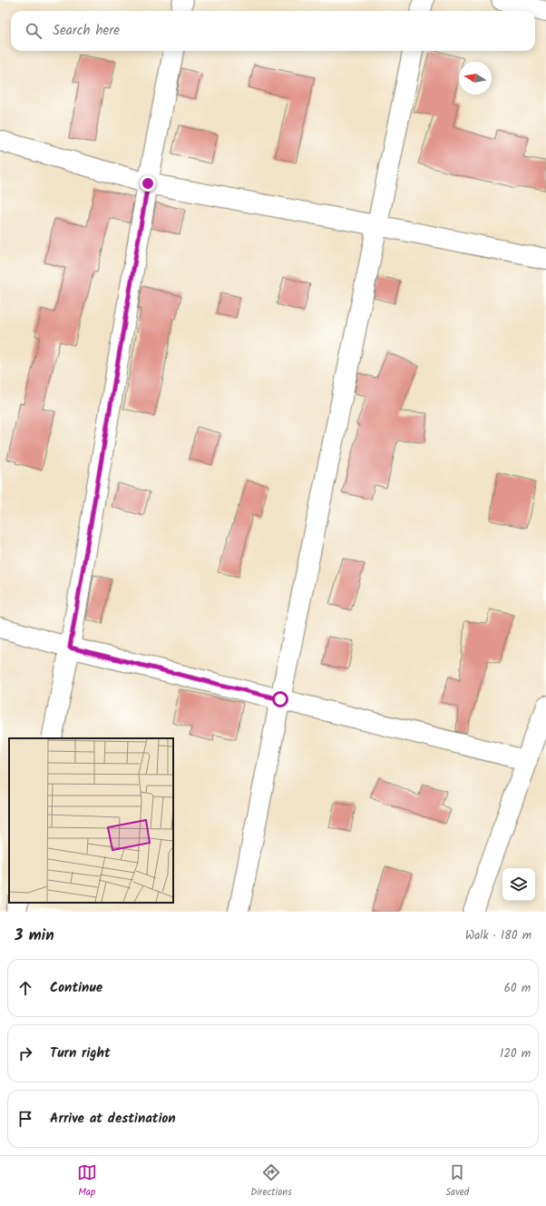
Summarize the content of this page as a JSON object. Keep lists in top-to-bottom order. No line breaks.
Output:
{"north":"left","page":{"search":"Search here","heading":["3 min","Walk · 180 m"],"list":[["Continue","60 m"],["Turn right","120 m"],"Arrive at destination"],"nav":["Map","Directions","Saved"]}}
